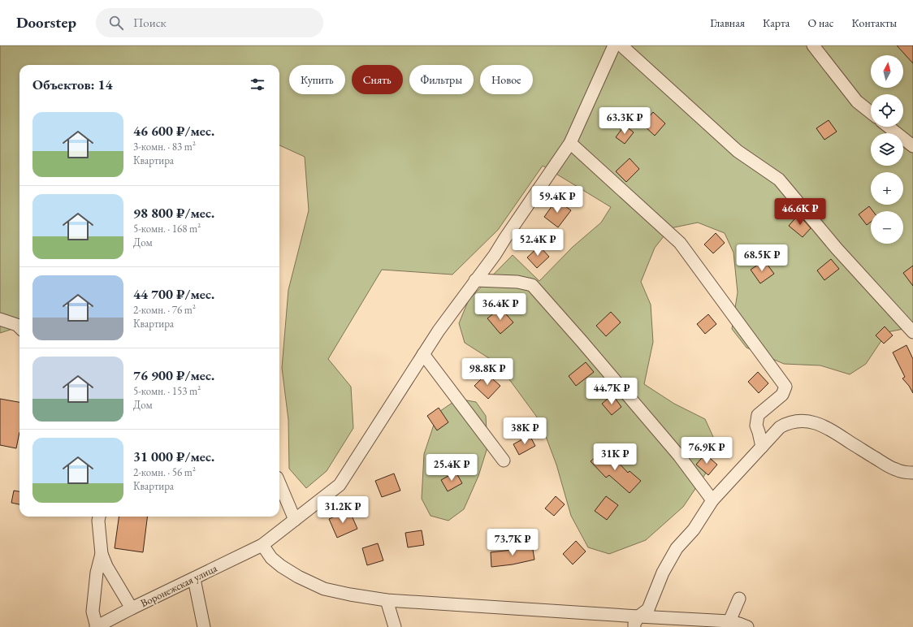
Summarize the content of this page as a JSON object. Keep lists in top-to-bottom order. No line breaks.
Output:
{"streets":{"street":["Воронежская улица"]},"north":"top","page":{"header":"Doorstep","search":"Поиск","nav":["Главная","Карта","О нас","Контакты"],"map_buttons":["+","−"],"chip":["Купить","Снять","Фильтры","Новое"],"heading":"Объектов: 14","list":[{"name":"46 600 ₽/мес.","note":"3-комн. · 83 m² · Квартира"},{"name":"98 800 ₽/мес.","note":"5-комн. · 168 m² · Дом"},{"name":"44 700 ₽/мес.","note":"2-комн. · 76 m² · Квартира"},{"name":"76 900 ₽/мес.","note":"5-комн. · 153 m² · Дом"},{"name":"31 000 ₽/мес.","note":"2-комн. · 56 m² · Квартира"}],"price":["63.3K ₽","59.4K ₽","46.6K ₽","52.4K ₽","68.5K ₽","36.4K ₽","98.8K ₽","44.7K ₽","38K ₽","76.9K ₽","31K ₽","25.4K ₽","31.2K ₽","73.7K ₽"]}}
